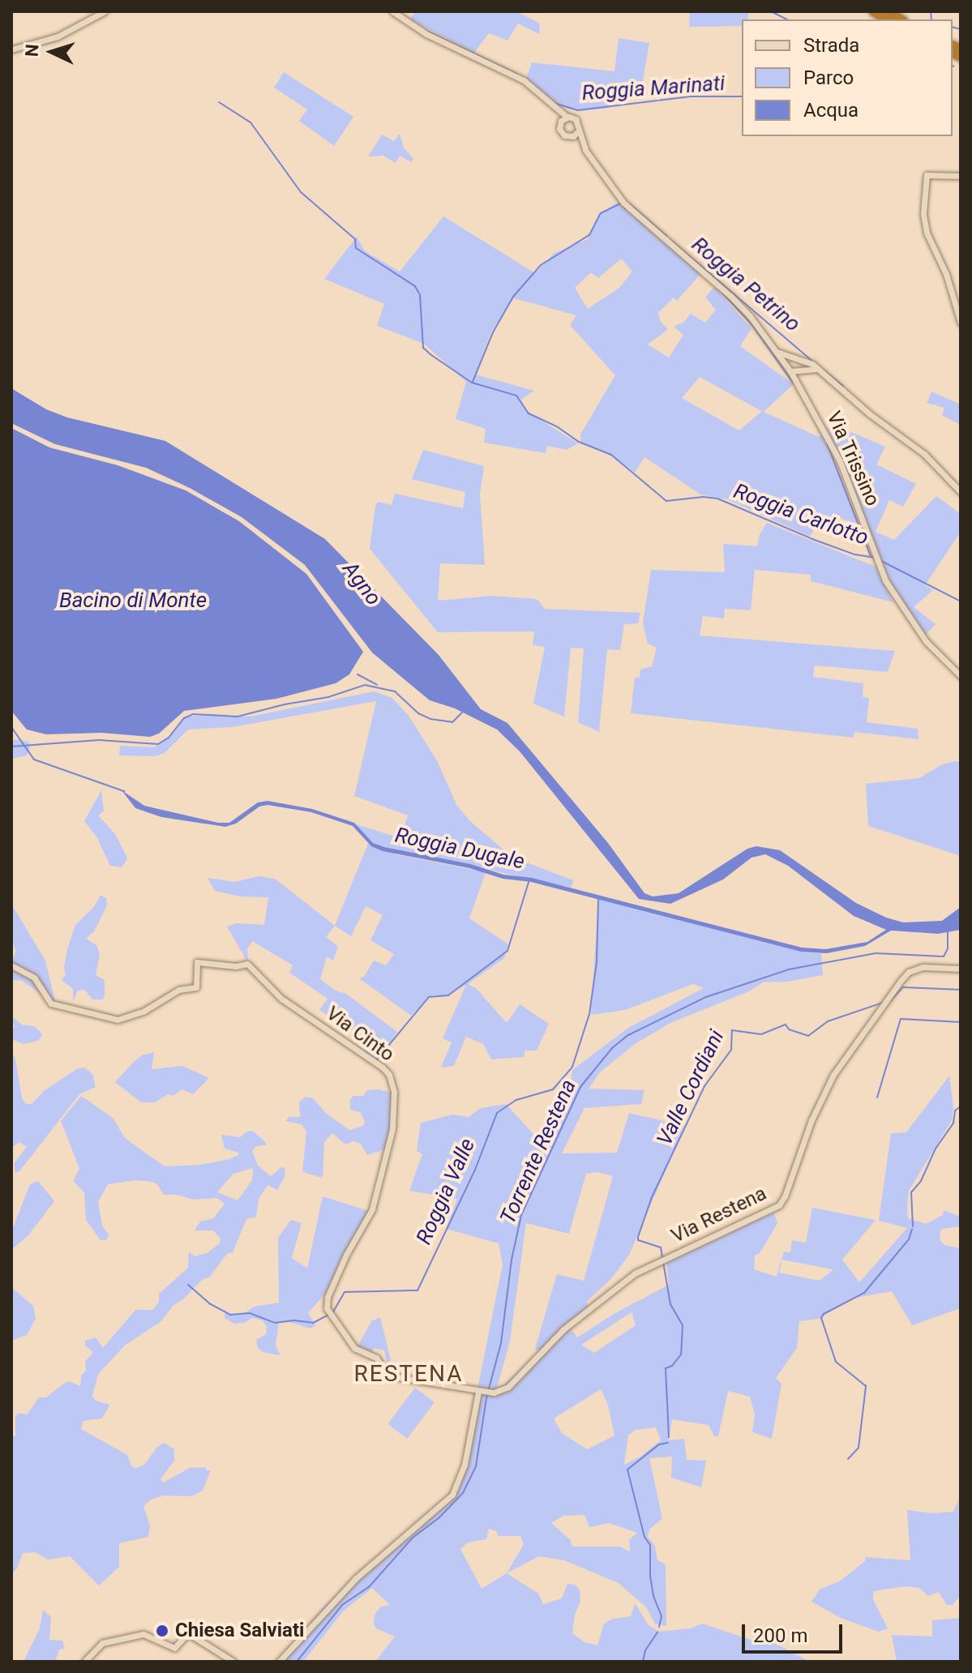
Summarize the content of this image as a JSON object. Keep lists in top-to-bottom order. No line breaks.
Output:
{"streets":{"street":["Via Trissino","Via Cinto","Via Restena"]},"crossings":[["Via Cinto","Via Restena"]],"districts":["RESTENA"],"water":["Roggia Marinati","Roggia Petrino","Roggia Carlotto","Agno","Bacino di Monte","Roggia Dugale","Valle Cordiani","Torrente Restena","Roggia Valle"],"places":["Chiesa Salviati"],"legend":["Strada","Parco","Acqua"],"scale_bar":"200 m","north":"left"}
